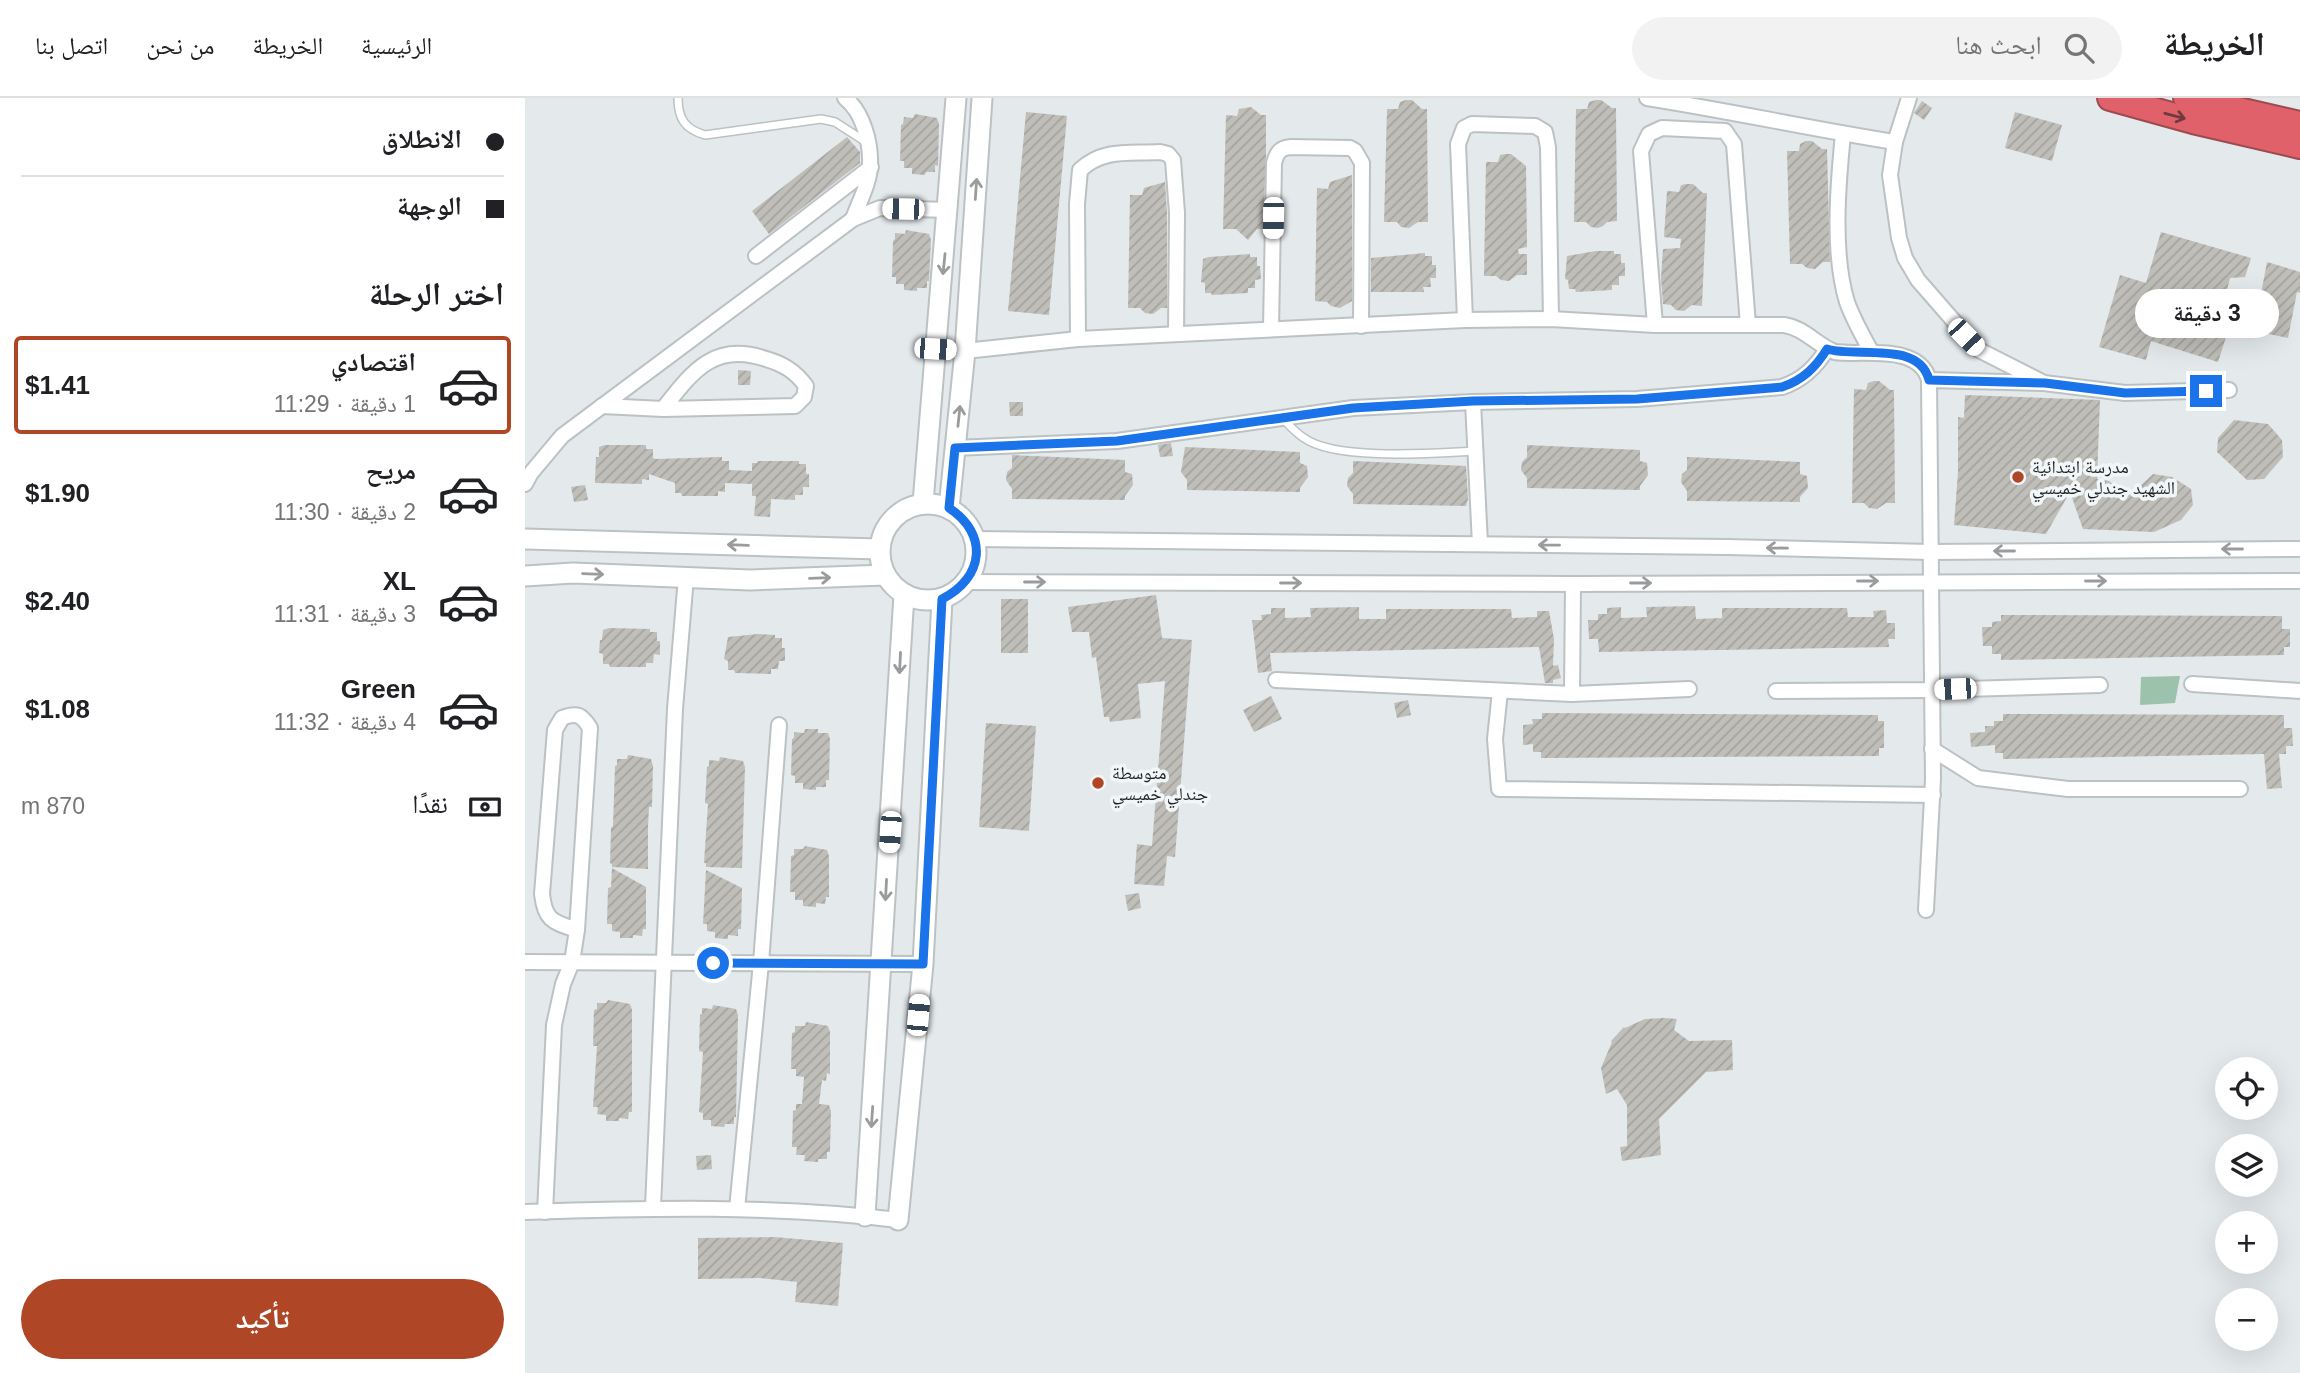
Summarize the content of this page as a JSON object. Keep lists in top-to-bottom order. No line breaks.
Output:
{"places":["مدرسة ابتدائية الشهيد جندلي خميسي","متوسطة جندلي خميسي"],"page":{"header":"الخريطة","search":"ابحث هنا","nav":["الرئيسية","الخريطة","من نحن","اتصل بنا"],"banner":["الانطلاق","الوجهة"],"heading":"اختر الرحلة","bubble":"3 دقيقة","list":[{"name":"اقتصادي","note":"1 دقيقة · 11:29","value":"$1.41"},{"name":"مريح","note":"2 دقيقة · 11:30","value":"$1.90"},{"name":"XL","note":"3 دقيقة · 11:31","value":"$2.40"},{"name":"Green","note":"4 دقيقة · 11:32","value":"$1.08"}],"pay":["نقدًا","870 m"],"map_buttons":["+","−"],"buttons":"تأكيد"}}
